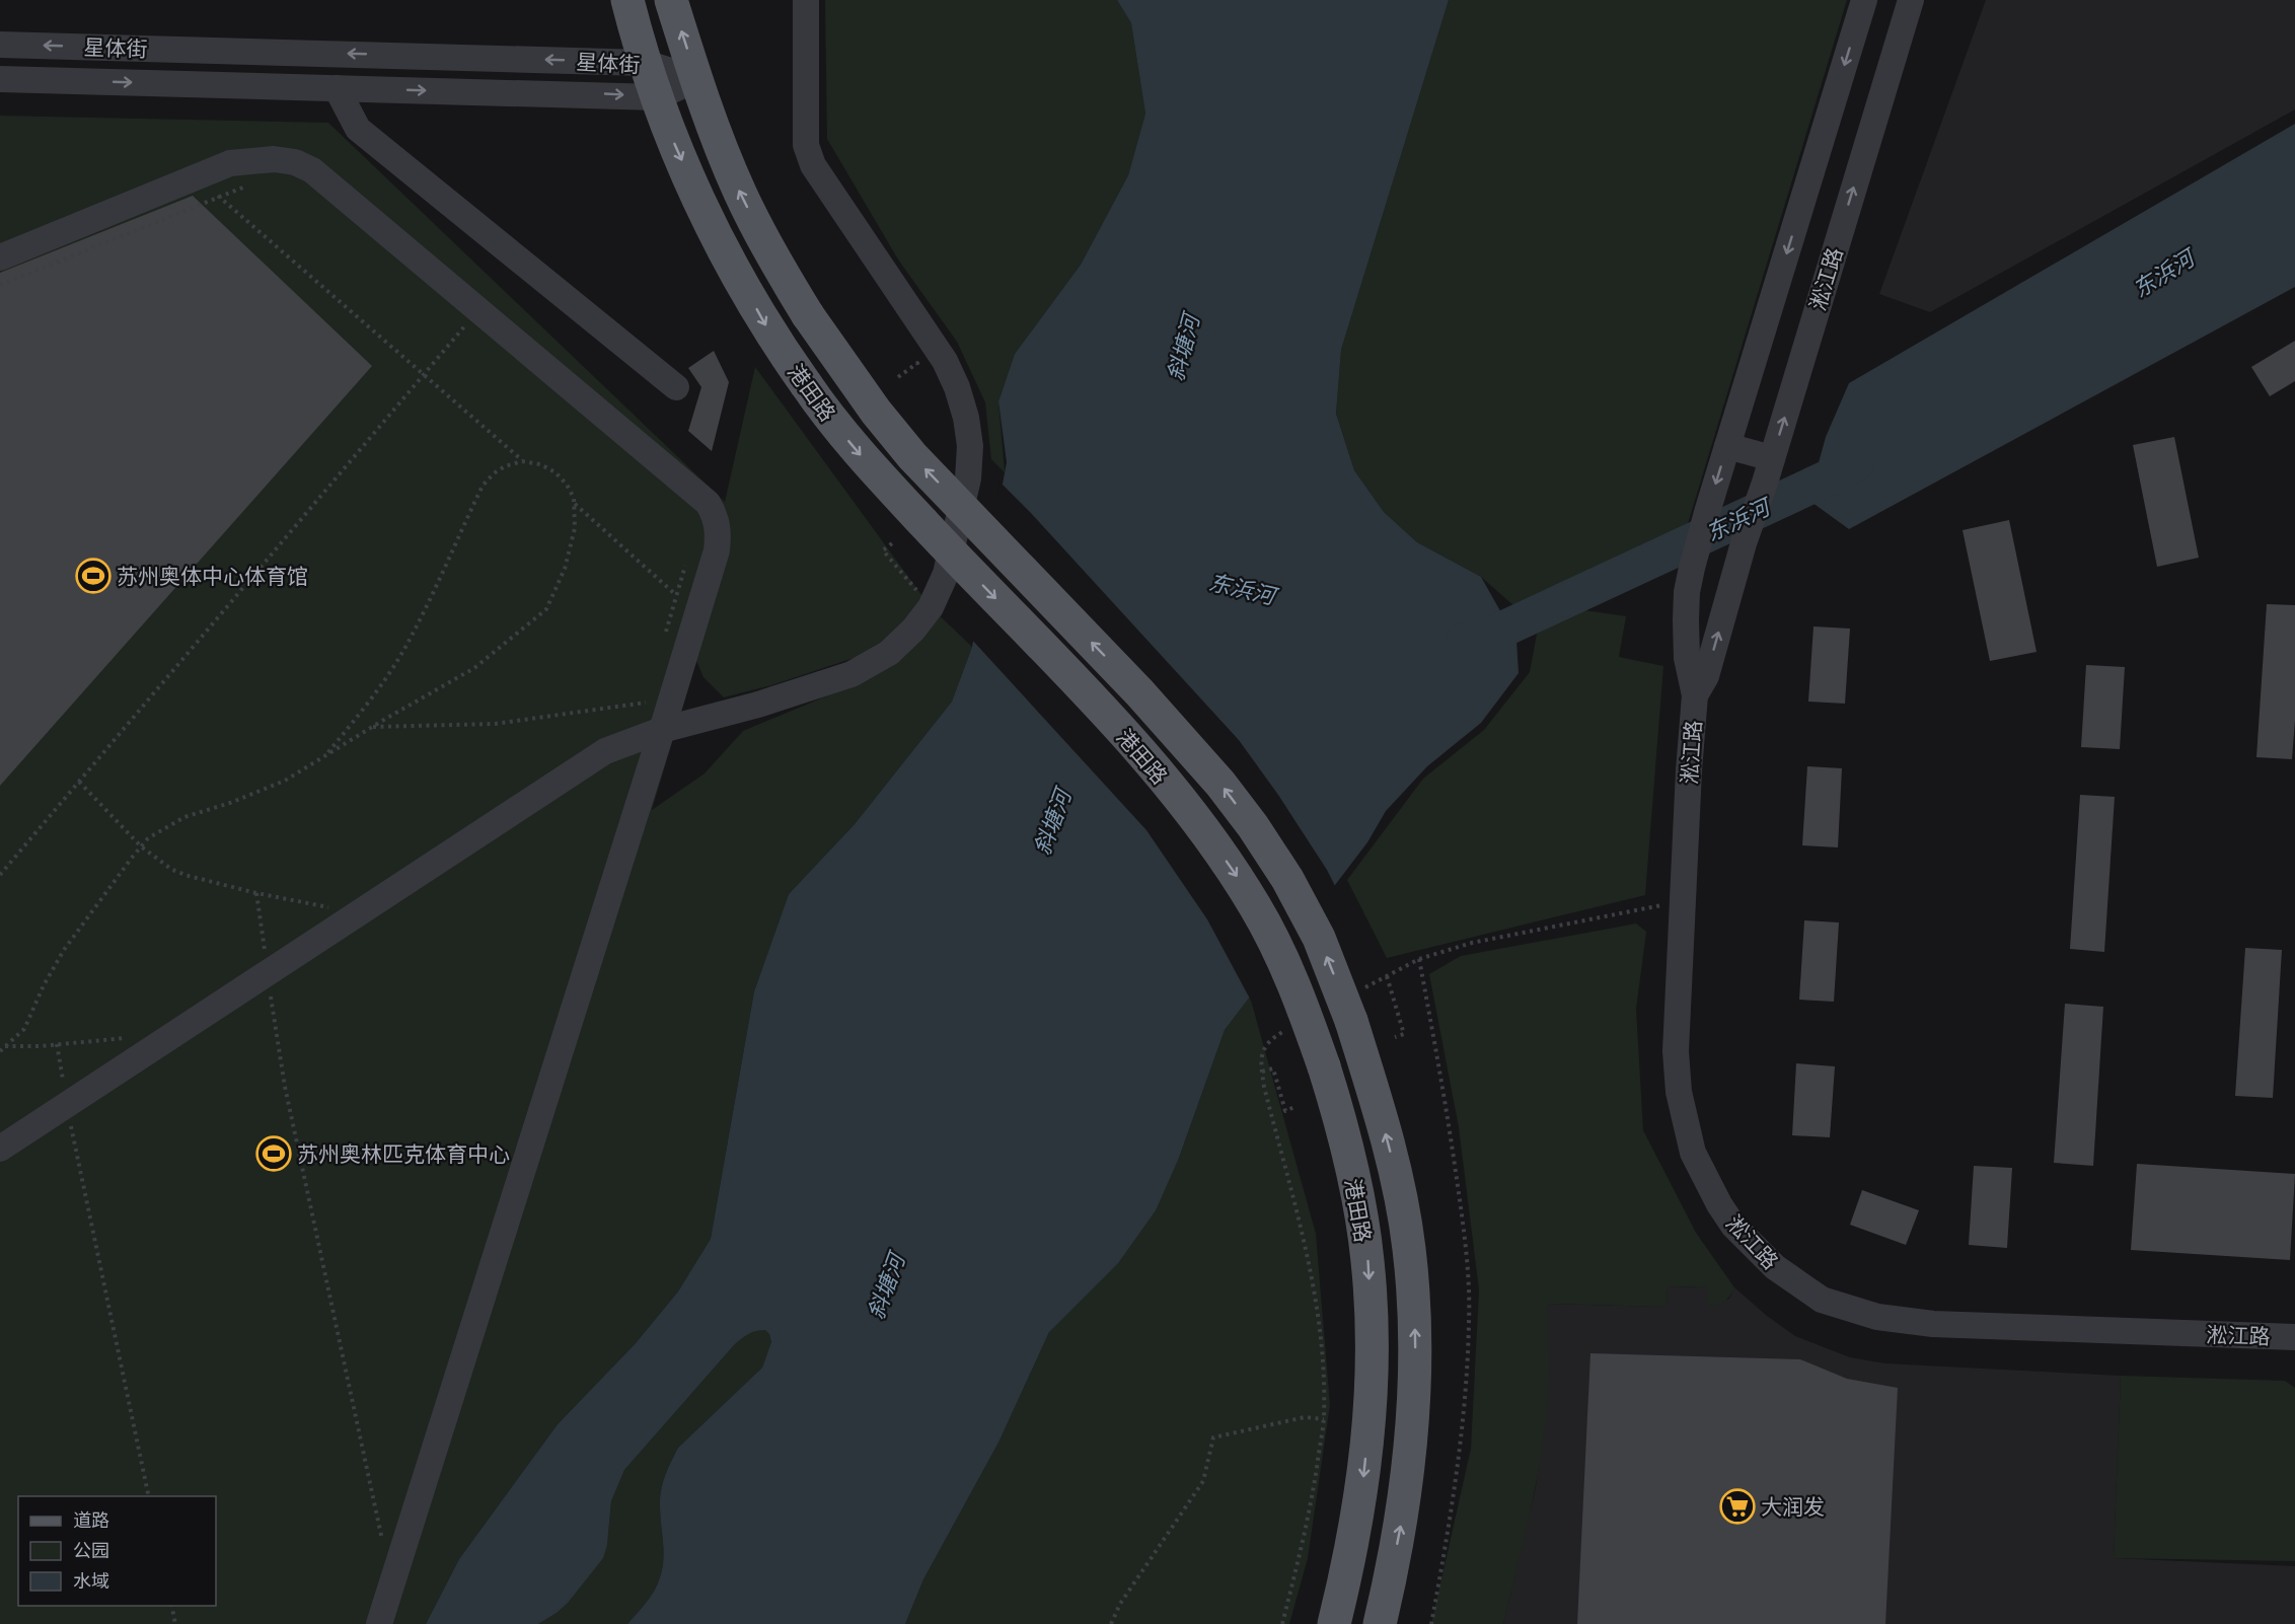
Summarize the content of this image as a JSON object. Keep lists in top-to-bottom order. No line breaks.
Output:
{"streets":{"main road":["港田路"],"street":["星体街","淞江路"]},"crossings":[["星体街","港田路"]],"water":["东浜河","斜塘河"],"places":{"sports":["苏州奥体中心体育馆","苏州奥林匹克体育中心"],"supermarket":["大润发"]},"legend":["道路","公园","水域"]}
